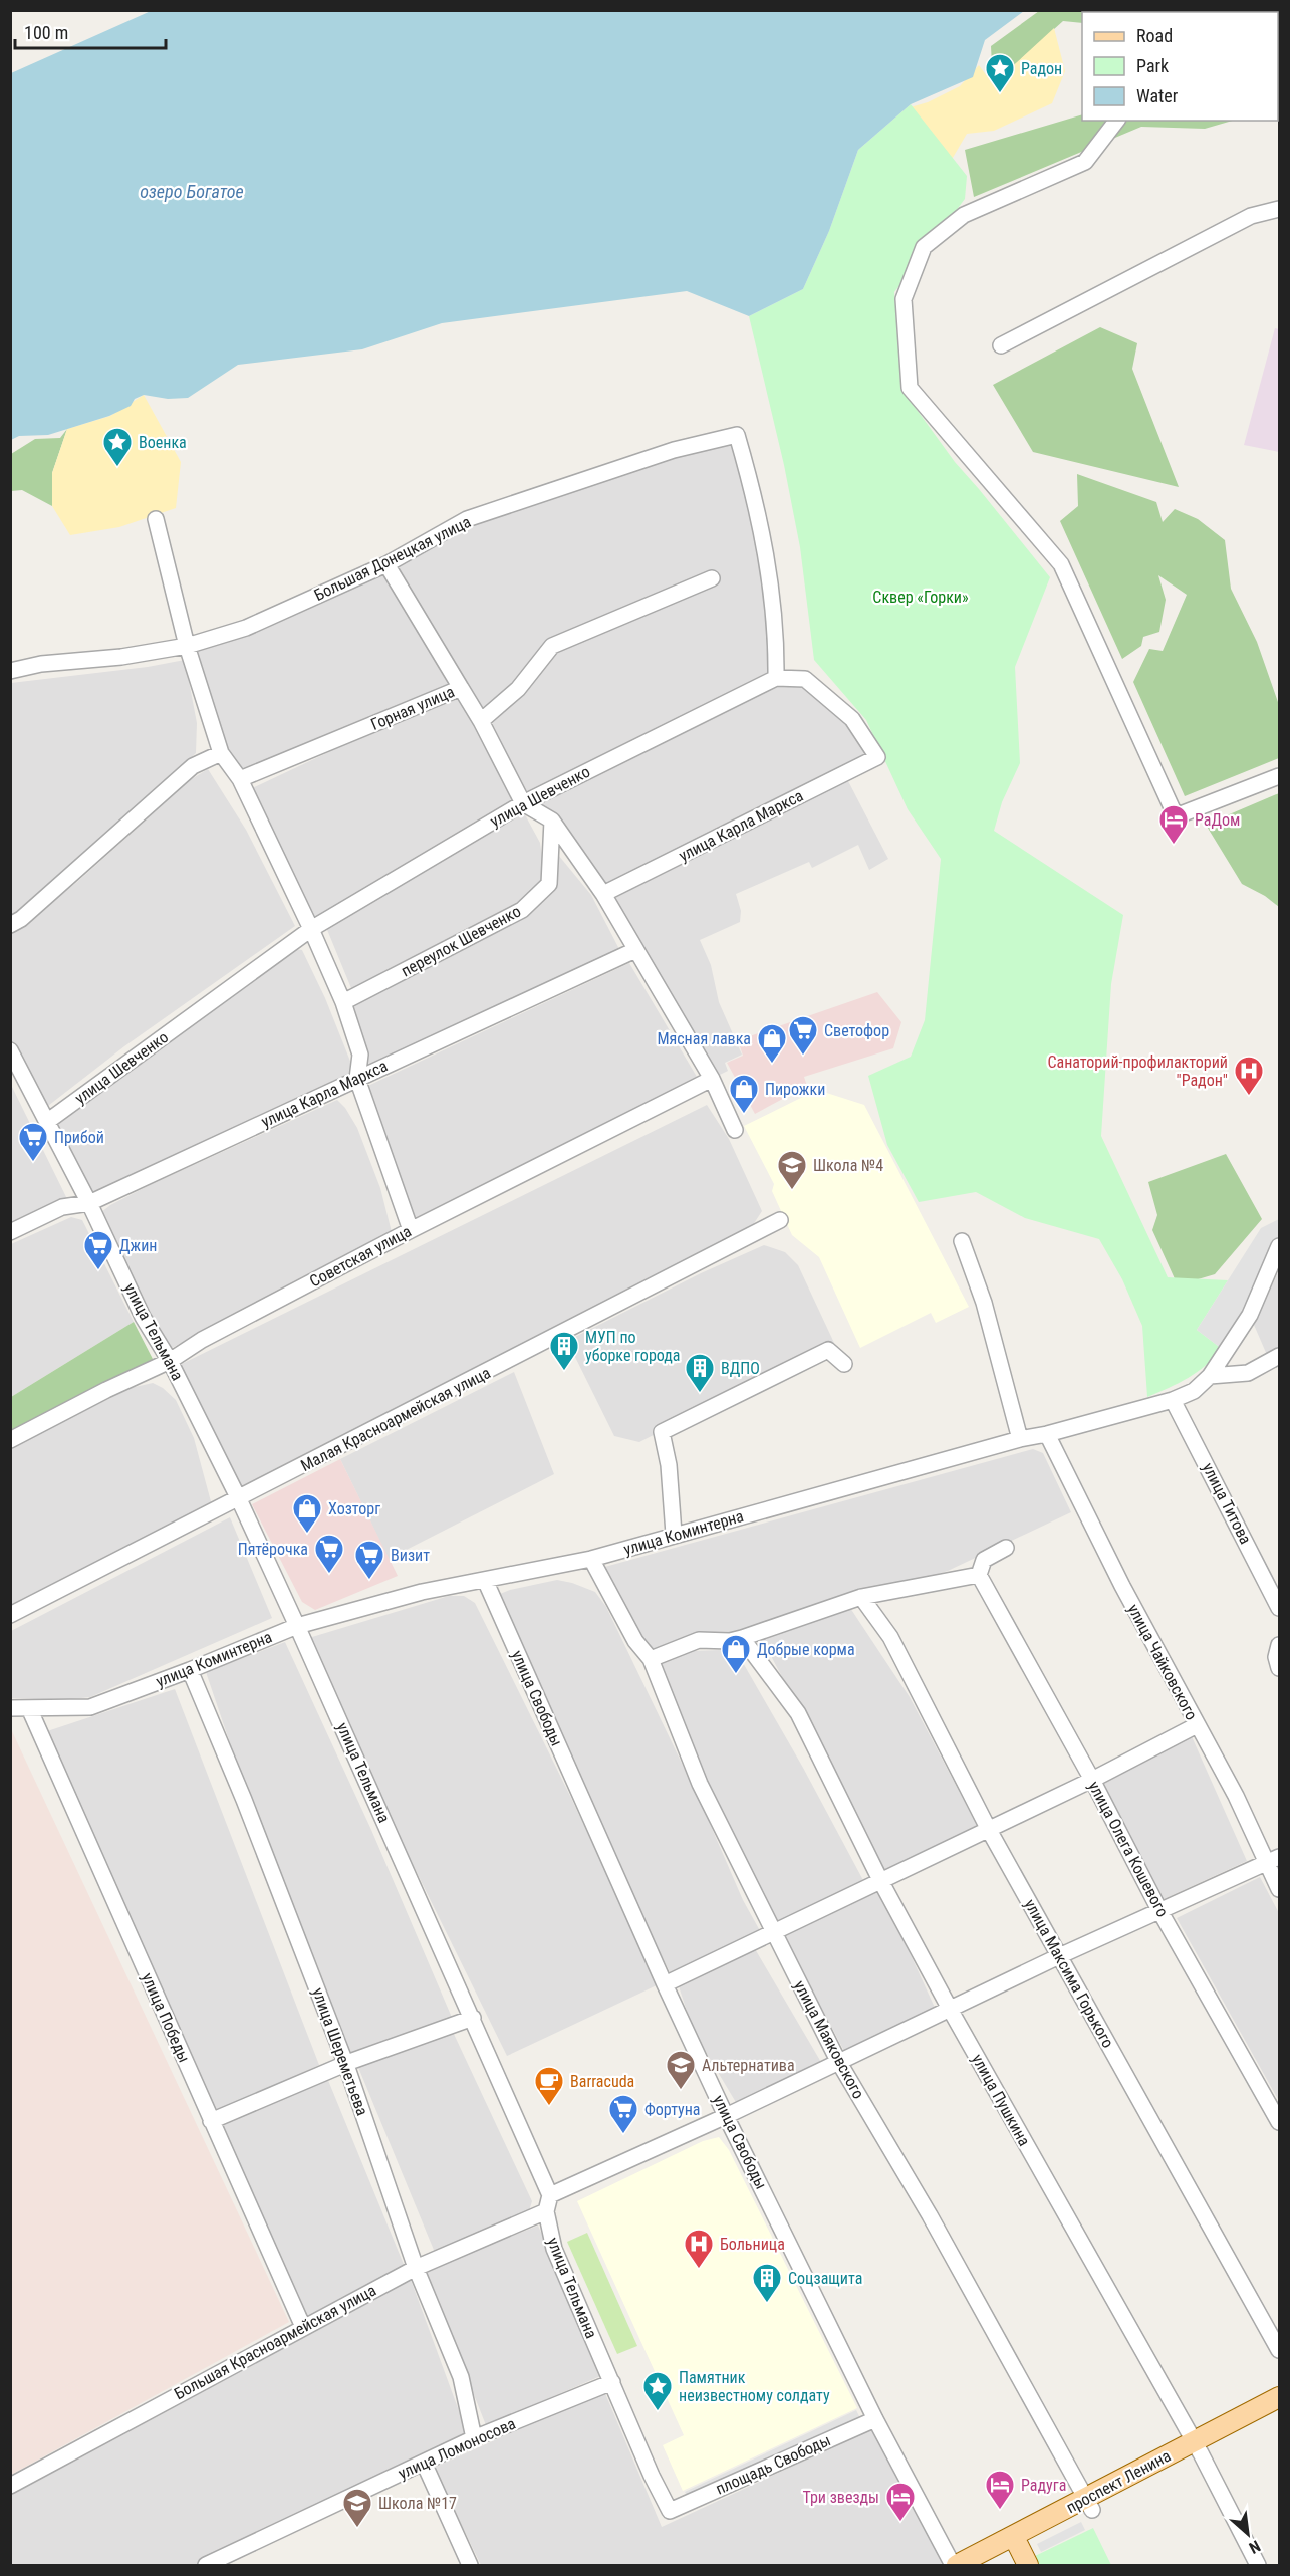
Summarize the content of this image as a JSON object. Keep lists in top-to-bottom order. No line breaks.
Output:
{"streets":{"main road":["проспект Ленина"],"street":["Большая Донецкая улица","Горная улица","улица Шевченко","улица Карла Маркса","переулок Шевченко","Советская улица","улица Тельмана","Малая Красноармейская улица","улица Титова","улица Коминтерна","улица Чайковского","улица Свободы","улица Олега Кошевого","улица Максима Горького","улица Победы","улица Маяковского","улица Шереметьева","улица Пушкина","Большая Красноармейская улица","улица Ломоносова","площадь Свободы"]},"crossings":[["Большая Донецкая улица","улица Шевченко"],["Большая Донецкая улица","улица Карла Маркса"],["Горная улица","улица Шевченко"],["улица Шевченко","улица Карла Маркса"],["улица Шевченко","улица Тельмана"],["улица Карла Маркса","улица Тельмана"],["Советская улица","улица Тельмана"],["улица Тельмана","Малая Красноармейская улица"],["улица Тельмана","улица Коминтерна"],["улица Тельмана","Большая Красноармейская улица"],["улица Тельмана","улица Ломоносова"],["улица Тельмана","площадь Свободы"],["улица Титова","улица Коминтерна"],["улица Коминтерна","улица Чайковского"],["улица Коминтерна","улица Свободы"],["улица Коминтерна","улица Победы"],["улица Коминтерна","улица Маяковского"],["улица Коминтерна","улица Шереметьева"],["улица Свободы","площадь Свободы"],["улица Свободы","проспект Ленина"],["улица Победы","Большая Красноармейская улица"],["улица Маяковского","проспект Ленина"],["улица Шереметьева","Большая Красноармейская улица"],["улица Шереметьева","улица Ломоносова"],["улица Пушкина","проспект Ленина"]],"water":["озеро Богатое"],"parks":["Сквер «Горки»"],"places":{"place":["Радон","Военка","Памятник неизвестному солдату"],"hotel":["РаДом","Радуга","Три звезды"],"supermarket":["Светофор","Прибой","Джин","Пятёрочка","Визит","Фортуна"],"shop":["Мясная лавка","Пирожки","Хозторг","Добрые корма"],"hospital":["Санаторий-профилакторий \"Радон\"","Больница"],"school or university":["Школа №4","Альтернатива","Школа №17"],"building":["МУП по уборке города","ВДПО","Соцзащита"],"cafe":["Barracuda"]},"legend":["Road","Park","Water"],"scale_bar":"100 m","north":"bottom right"}
